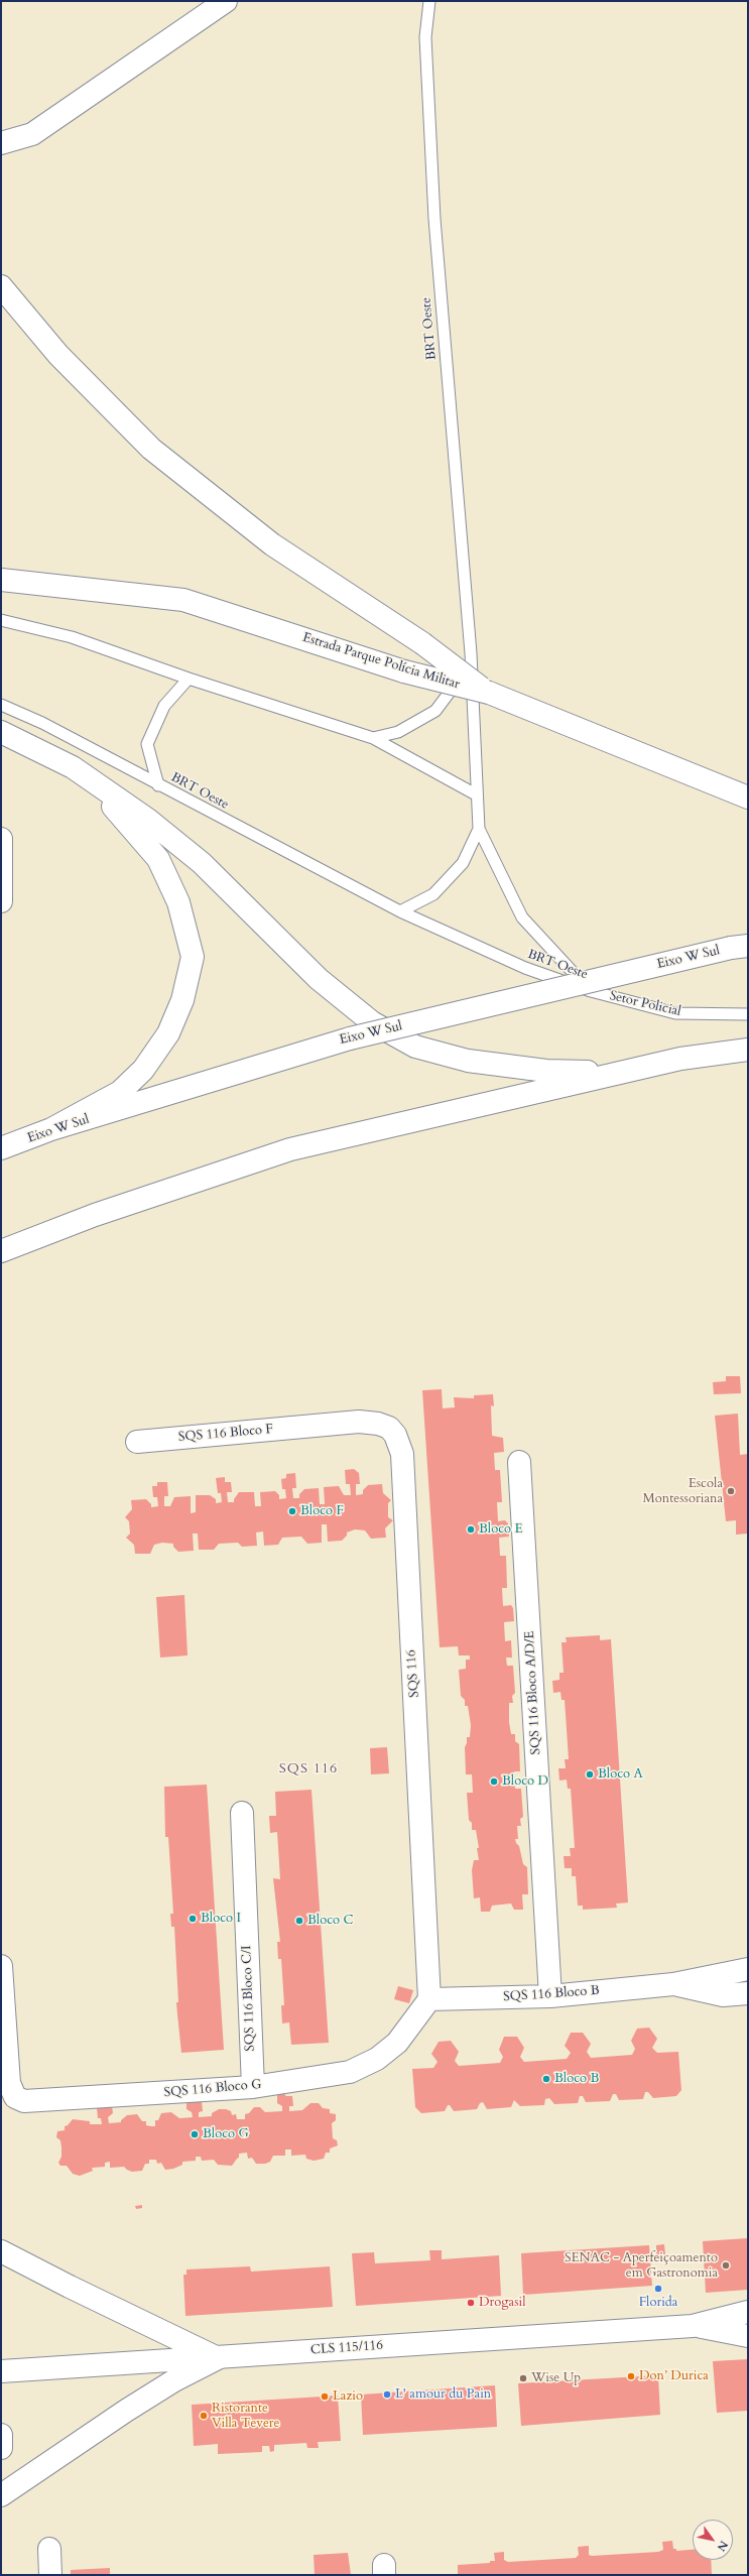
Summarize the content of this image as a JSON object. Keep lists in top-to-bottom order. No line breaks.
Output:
{"streets":{"main road":["Estrada Parque Polícia Militar","Eixo W Sul","SQS 116 Bloco F","SQS 116","SQS 116 Bloco A/D/E","SQS 116 Bloco B","SQS 116 Bloco C/I","SQS 116 Bloco G","CLS 115/116"],"lane":["BRT Oeste","Setor Policial"]},"crossings":[["BRT Oeste","Setor Policial"],["SQS 116 Bloco F","SQS 116"],["SQS 116","SQS 116 Bloco B"],["SQS 116","SQS 116 Bloco G"],["SQS 116 Bloco A/D/E","SQS 116 Bloco B"],["SQS 116 Bloco B","SQS 116 Bloco G"],["SQS 116 Bloco C/I","SQS 116 Bloco G"]],"districts":["SQS 116"],"places":["Escola Montessoriana","Bloco F","Bloco E","Bloco A","Bloco D","Bloco I","Bloco C","Bloco B","Bloco G","SENAC - Aperfeiçoamento em Gastronomia","Florida","Drogasil","Don’ Durica","Wise Up","L' amour du Pain","Lazio","Ristorante Villa Tevere"],"north":"bottom right"}
